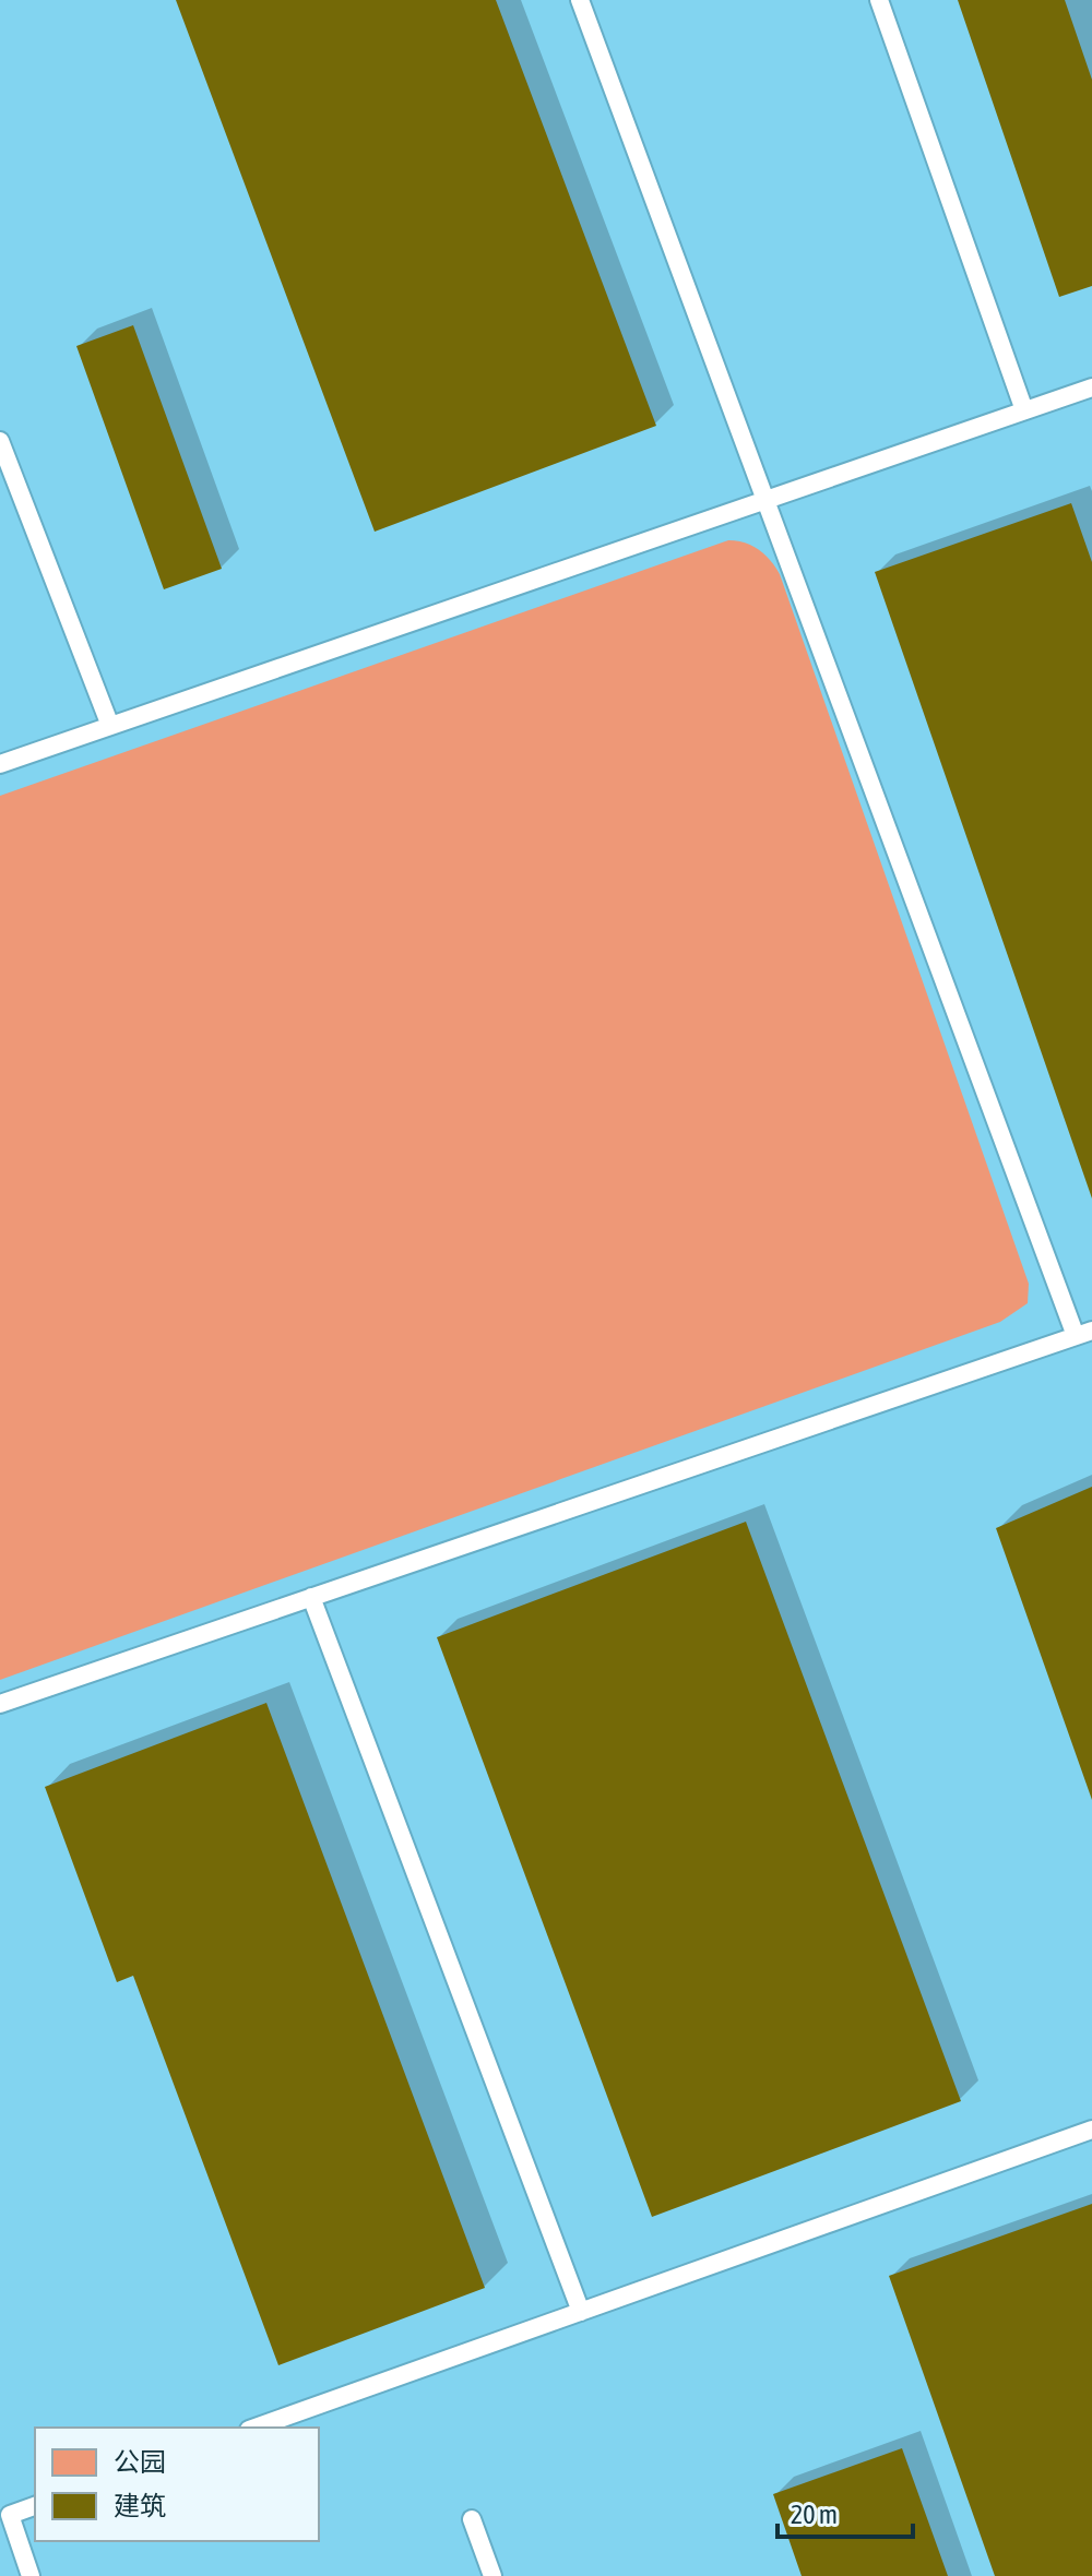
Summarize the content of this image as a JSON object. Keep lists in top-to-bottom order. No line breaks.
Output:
{"legend":["公园","建筑"],"scale_bar":"20 m"}
